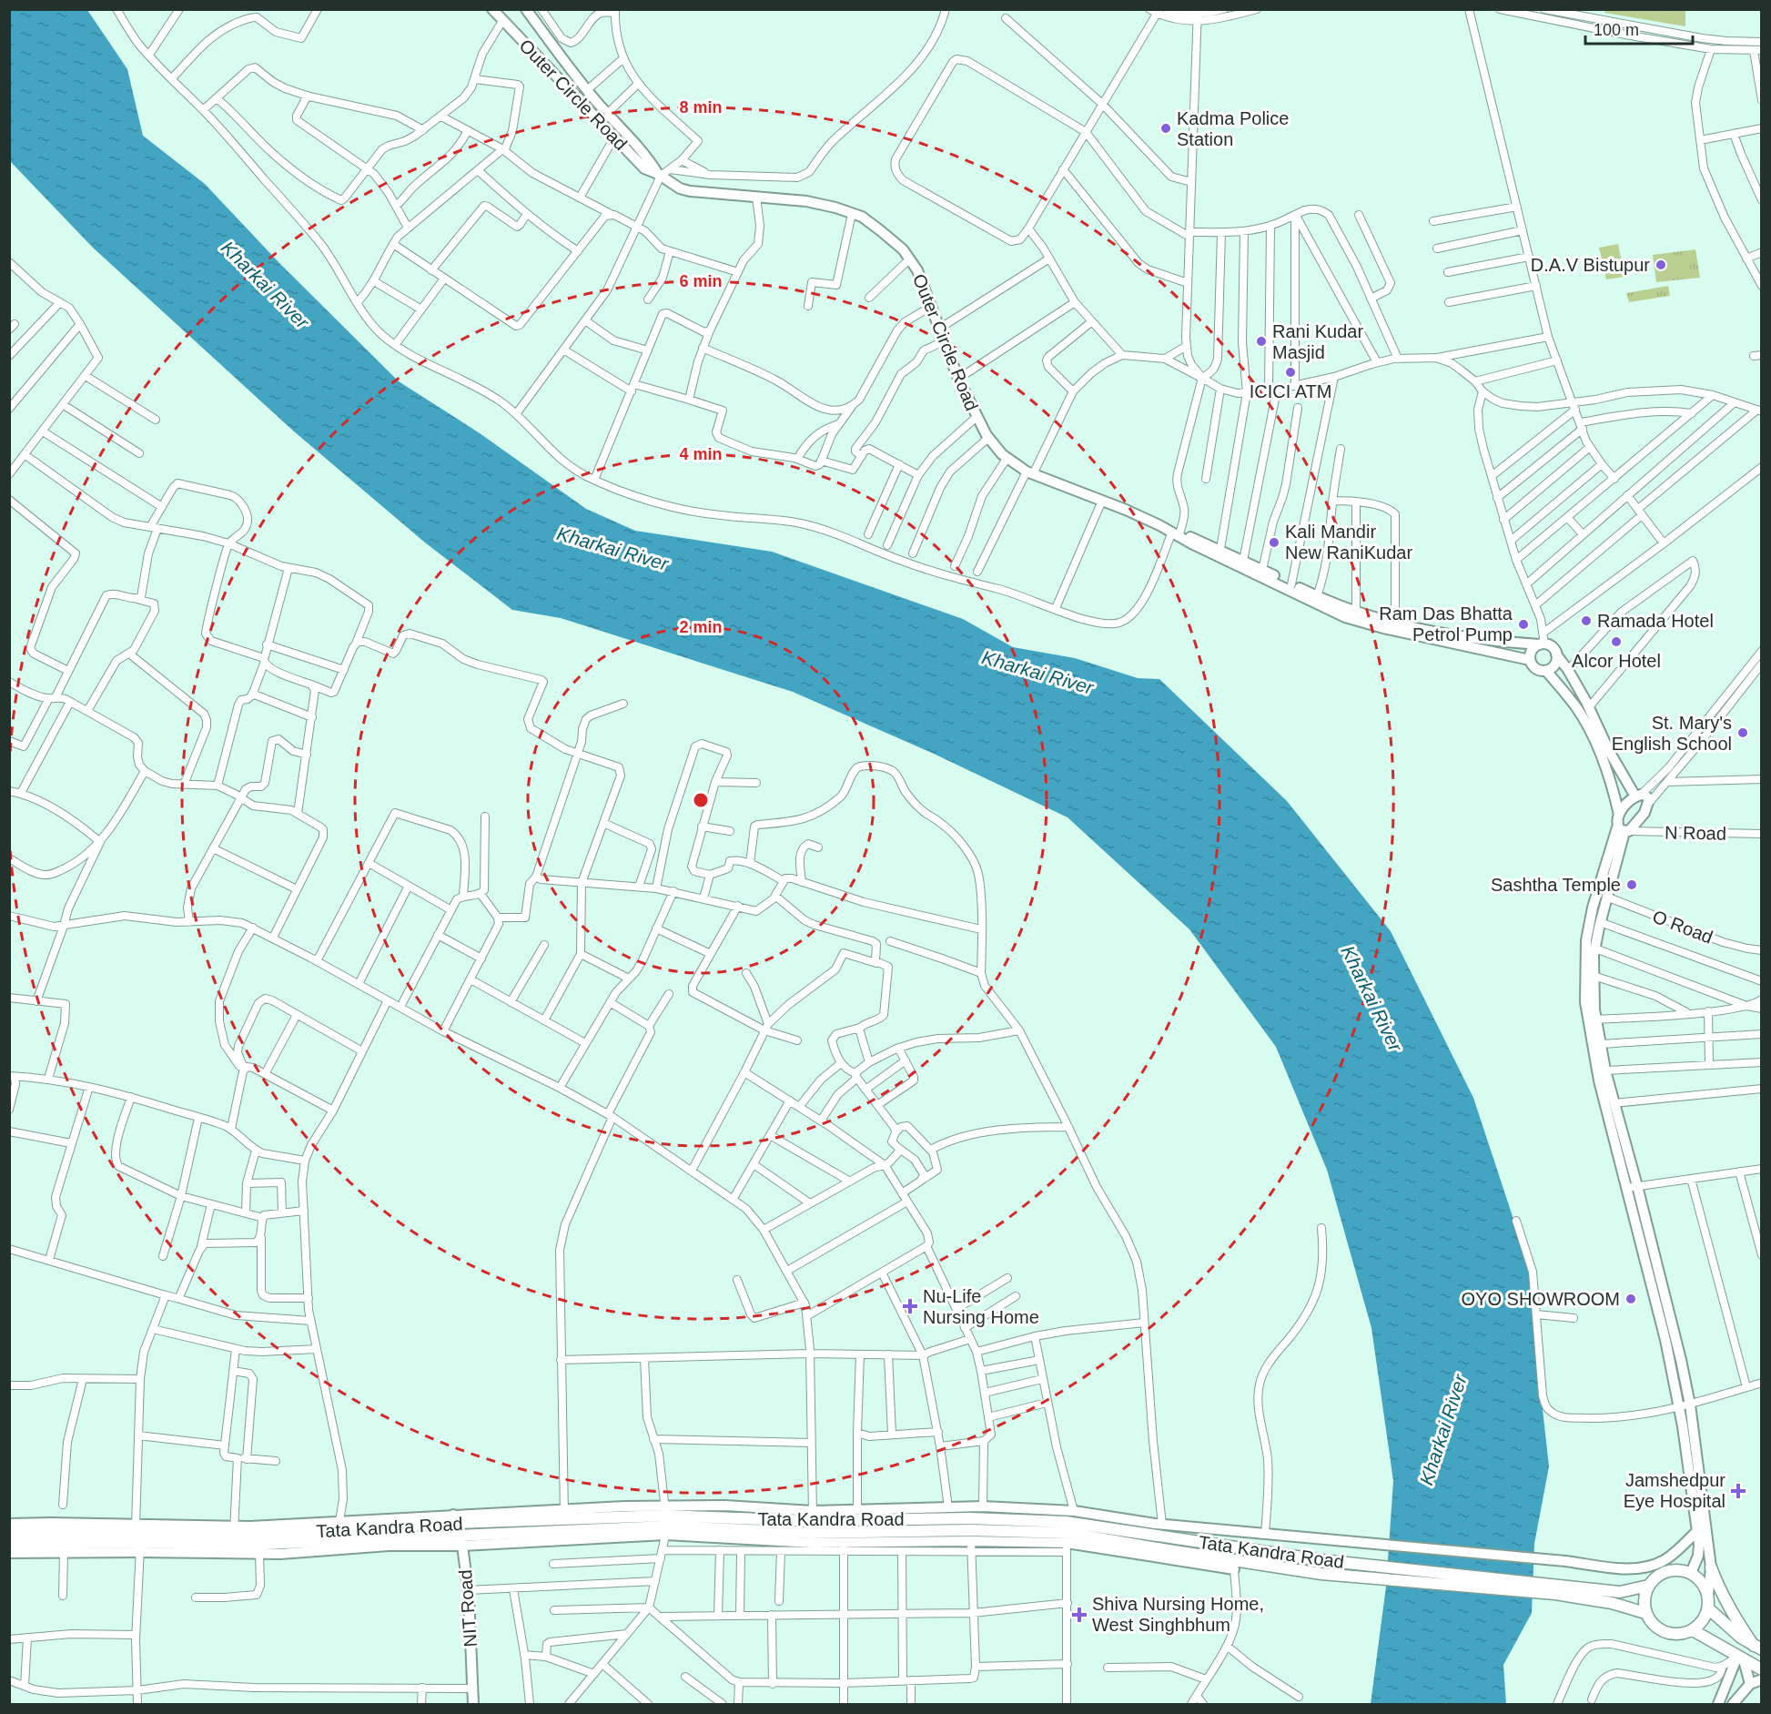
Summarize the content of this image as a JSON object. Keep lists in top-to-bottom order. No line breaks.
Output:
{"streets":{"main road":["Outer Circle Road","Tata Kandra Road","NIT Road"],"street":["N Road","O Road"]},"crossings":[["Tata Kandra Road","NIT Road"]],"water":["Kharkai River"],"places":{"other":["Kadma Police Station","D.A.V Bistupur","Rani Kudar Masjid","ICICI ATM","Kali Mandir New RaniKudar","Ramada Hotel","Ram Das Bhatta Petrol Pump","Alcor Hotel","St. Mary's English School","Sashtha Temple","OYO SHOWROOM"],"health":["Nu-Life Nursing Home","Jamshedpur Eye Hospital","Shiva Nursing Home, West Singhbhum"]},"scale_bar":"100 m","rings":["8 min","6 min","4 min","2 min"]}
